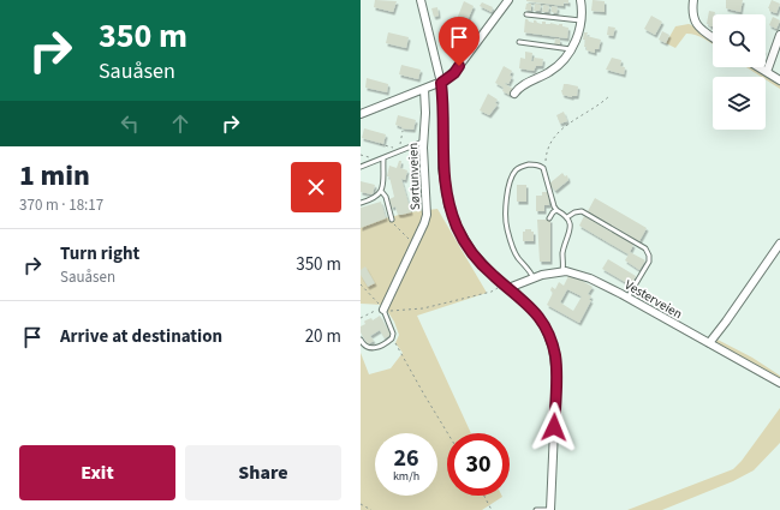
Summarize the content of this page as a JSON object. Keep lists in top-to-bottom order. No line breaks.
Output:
{"streets":{"street":["Sørtunveien","Vesterveien"]},"page":{"turn":["350 m","Sauåsen"],"heading":["1 min","370 m · 18:17"],"list":[{"name":"Turn right","note":"Sauåsen","value":"350 m"},{"name":"Arrive at destination","value":"20 m"}],"speed":"26 km/h","limit":"30","buttons":["Exit","Share"]}}
